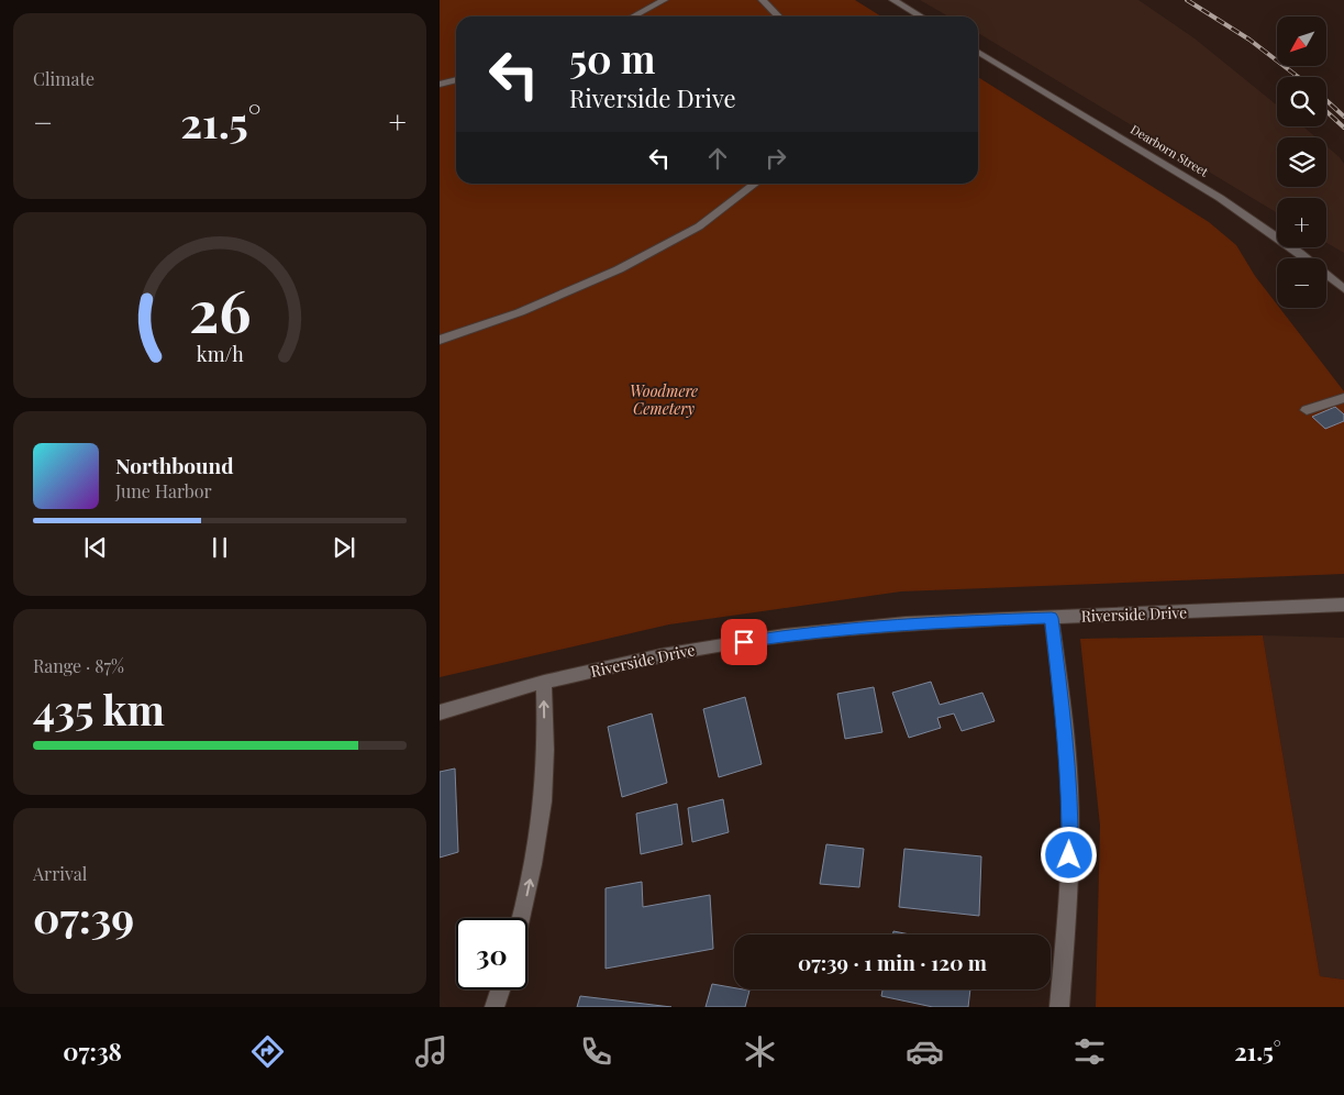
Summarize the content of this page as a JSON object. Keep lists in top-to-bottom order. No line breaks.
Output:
{"streets":{"street":["Dearborn Street","Riverside Drive"]},"parks":["Woodmere Cemetery"],"north":"bottom left","page":{"tile":["Climate",["Range · 87%","435 km"],["Arrival","07:39"]],"map_buttons":["+","−"],"turn":["50 m","Riverside Drive"],"heat":["−","21.5°","+"],"song":["Northbound","June Harbor"],"limit":"30","trip":"07:39 · 1 min · 120 m","tabs":["07:38","21.5°"],"gauge":["26","km/h"]}}
